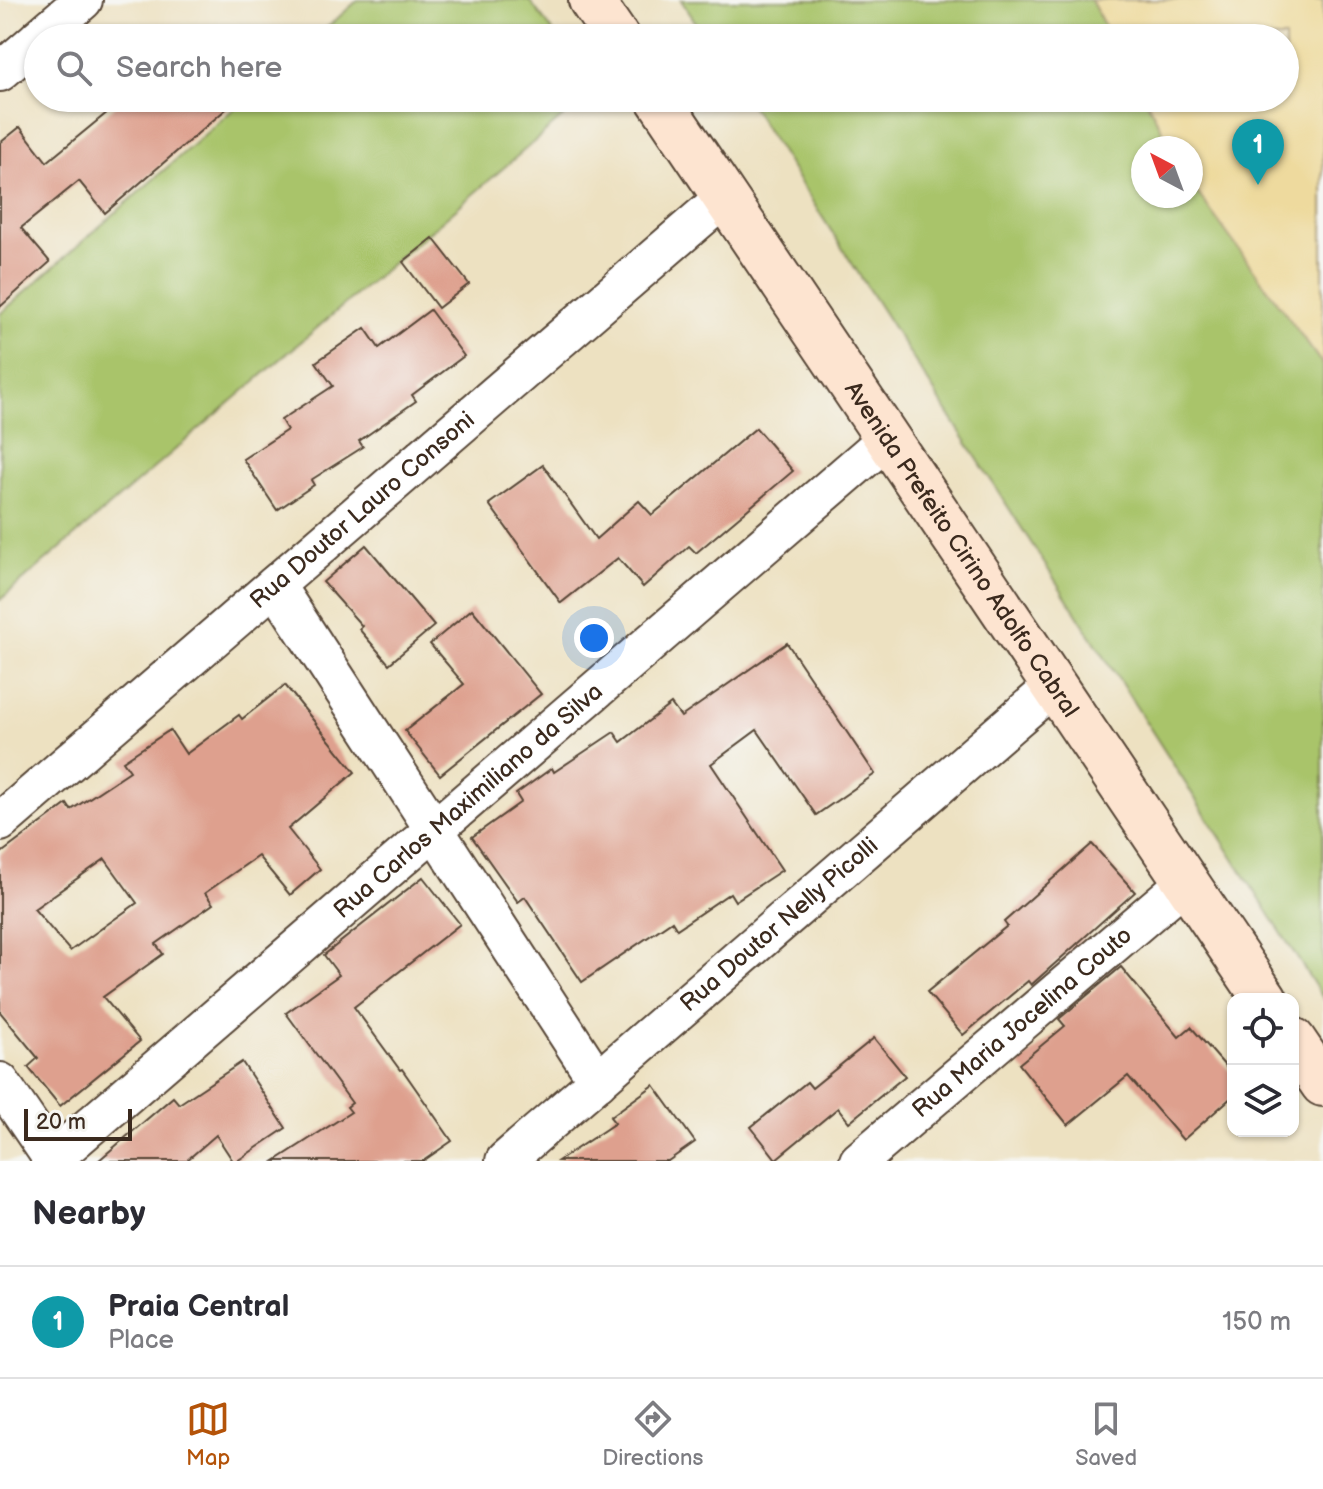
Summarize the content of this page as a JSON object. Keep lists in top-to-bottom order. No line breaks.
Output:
{"streets":{"main road":["Avenida Prefeito Cirino Adolfo Cabral"],"street":["Rua Doutor Lauro Consoni","Rua Carlos Maximiliano da Silva","Rua Doutor Nelly Picolli","Rua Maria Jocelina Couto"]},"crossings":[["Rua Doutor Lauro Consoni","Avenida Prefeito Cirino Adolfo Cabral"],["Avenida Prefeito Cirino Adolfo Cabral","Rua Carlos Maximiliano da Silva"],["Avenida Prefeito Cirino Adolfo Cabral","Rua Doutor Nelly Picolli"],["Avenida Prefeito Cirino Adolfo Cabral","Rua Maria Jocelina Couto"]],"scale_bar":"20 m","north":"top left","page":{"search":"Search here","pins":"1","scale":"20 m","heading":"Nearby","list":[{"mark":"1","name":"Praia Central","note":"Place","value":"150 m"}],"nav":["Map","Directions","Saved"]}}
